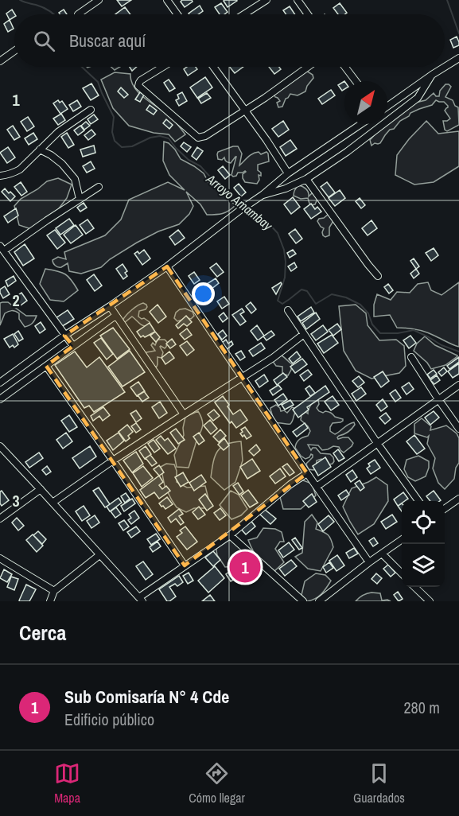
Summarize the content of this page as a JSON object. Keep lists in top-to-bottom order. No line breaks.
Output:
{"water":["Arroyo Amambay"],"north":"top right","page":{"search":"Buscar aquí","pins":"1","heading":"Cerca","list":[{"mark":"1","name":"Sub Comisaría N° 4 Cde","note":"Edificio público","value":"280 m"}],"nav":["Mapa","Cómo llegar","Guardados"]},"grid":{"rows":["1","2","3"]}}
